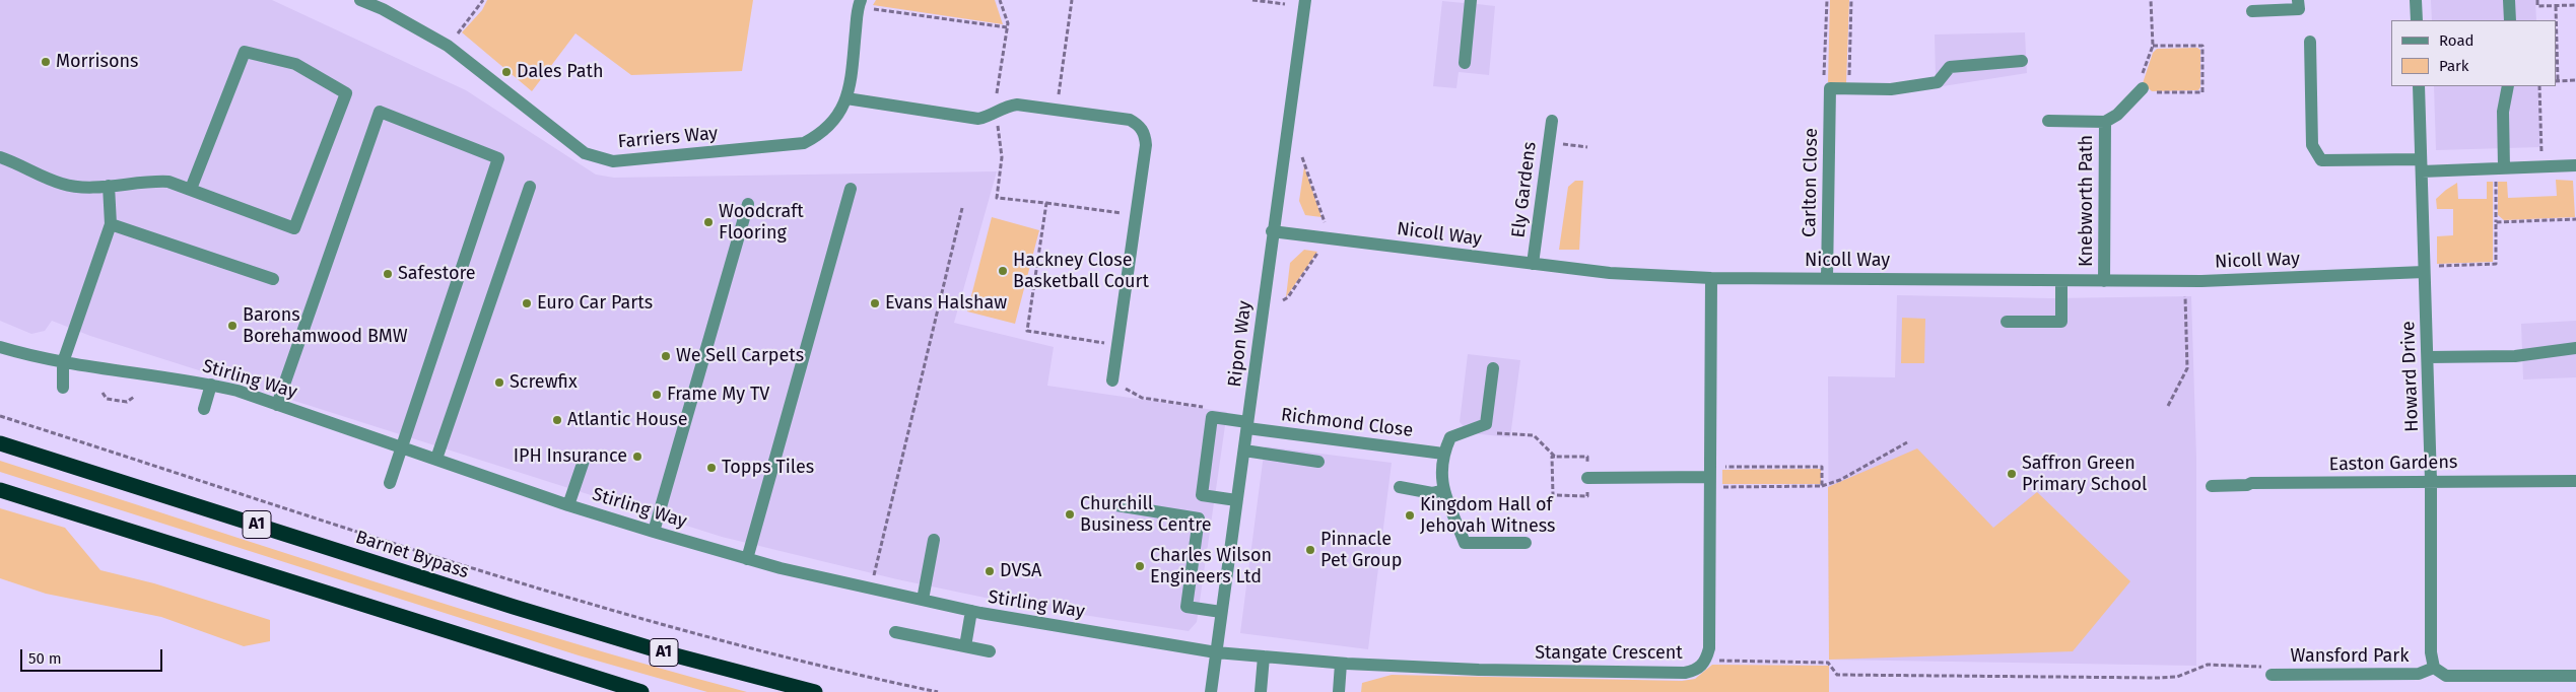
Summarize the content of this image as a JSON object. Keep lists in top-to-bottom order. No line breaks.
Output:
{"streets":{"highway":["A1","Barnet Bypass"],"street":["Farriers Way","Carlton Close","Ely Gardens","Knebworth Path","Nicoll Way","Ripon Way","Howard Drive","Stirling Way","Richmond Close","Easton Gardens","Stangate Crescent","Wansford Park"]},"crossings":[["Carlton Close","Nicoll Way"],["Ely Gardens","Nicoll Way"],["Knebworth Path","Nicoll Way"],["Nicoll Way","Ripon Way"],["Nicoll Way","Howard Drive"],["Nicoll Way","Stangate Crescent"],["Ripon Way","Stirling Way"],["Ripon Way","Richmond Close"],["Ripon Way","Stangate Crescent"],["Howard Drive","Easton Gardens"],["Howard Drive","Wansford Park"],["Stirling Way","Stangate Crescent"]],"places":["Morrisons","Dales Path","Woodcraft Flooring","Hackney Close Basketball Court","Safestore","Euro Car Parts","Evans Halshaw","Barons Borehamwood BMW","We Sell Carpets","Screwfix","Frame My TV","Atlantic House","IPH Insurance","Topps Tiles","Saffron Green Primary School","Churchill Business Centre","Kingdom Hall of Jehovah Witness","Pinnacle Pet Group","Charles Wilson Engineers Ltd","DVSA"],"legend":["Road","Park"],"scale_bar":"50 m"}
